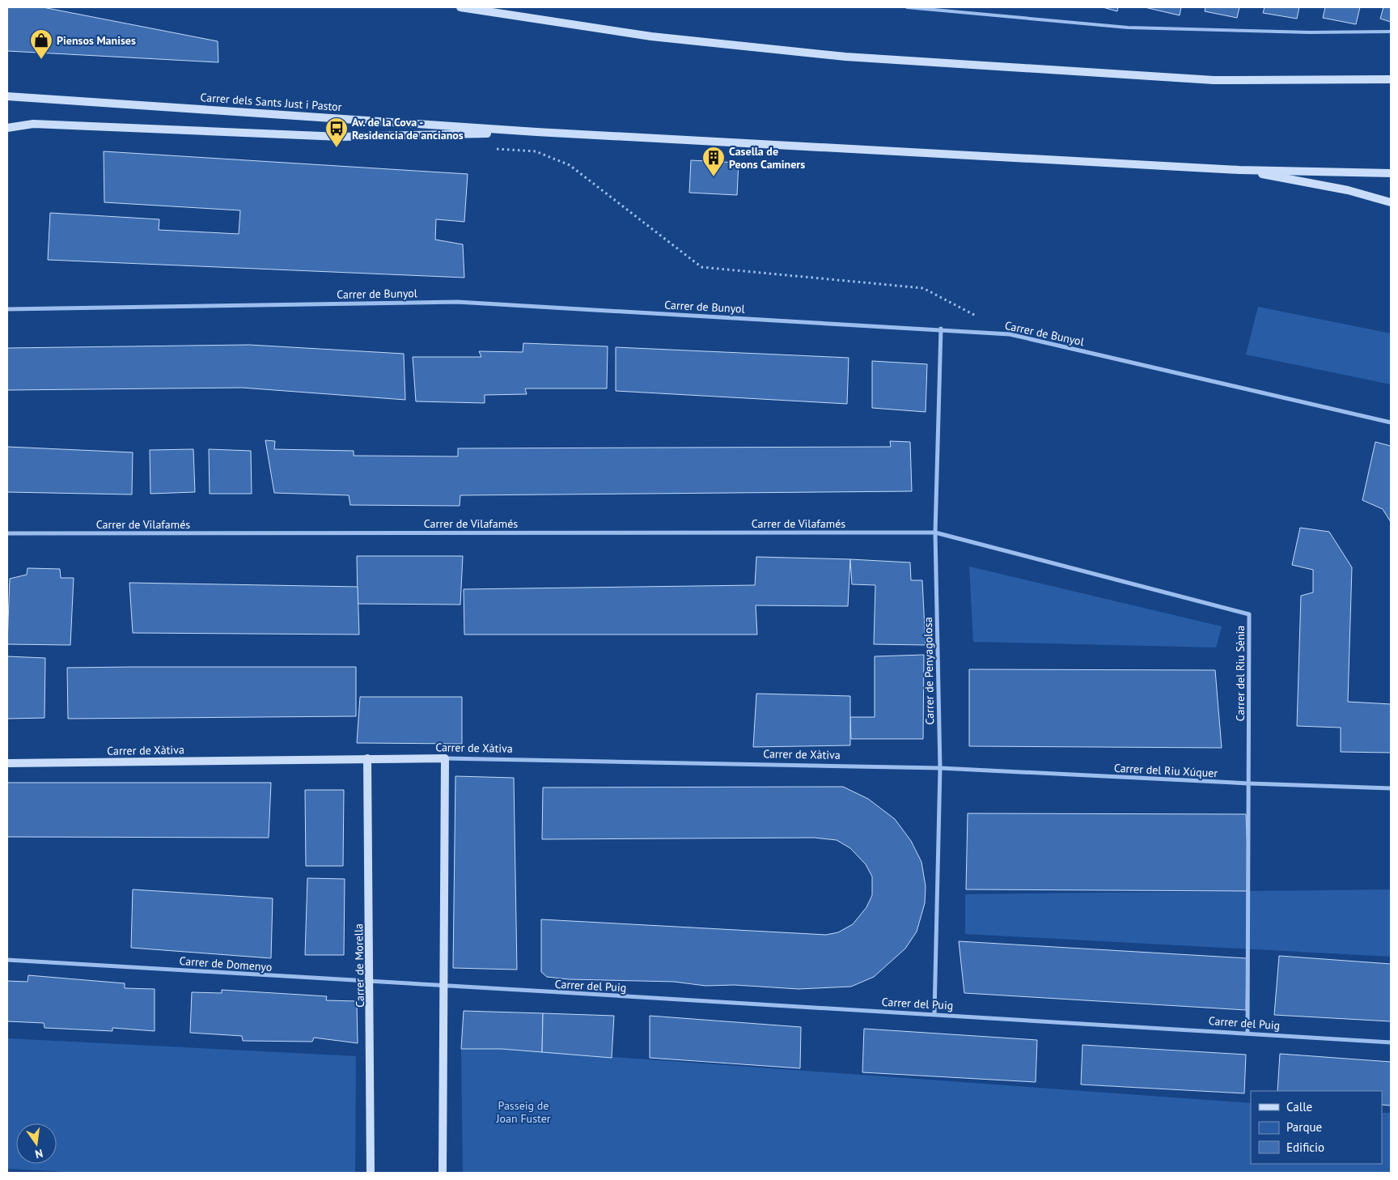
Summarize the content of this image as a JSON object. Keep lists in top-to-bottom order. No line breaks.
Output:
{"streets":{"main road":["Carrer dels Sants Just i Pastor","Carrer de Xàtiva","Carrer de Morella"],"street":["Carrer de Bunyol","Carrer de Vilafamés","Carrer de Penyagolosa","Carrer del Riu Sènia","Carrer del Riu Xúquer","Carrer de Domenyo","Carrer del Puig"]},"crossings":[["Carrer de Bunyol","Carrer de Penyagolosa"],["Carrer de Vilafamés","Carrer de Penyagolosa"],["Carrer de Vilafamés","Carrer del Riu Sènia"],["Carrer de Penyagolosa","Carrer del Riu Sènia"],["Carrer de Penyagolosa","Carrer de Xàtiva"],["Carrer de Penyagolosa","Carrer del Riu Xúquer"],["Carrer de Penyagolosa","Carrer del Puig"],["Carrer del Riu Sènia","Carrer del Riu Xúquer"],["Carrer del Riu Sènia","Carrer del Puig"],["Carrer de Xàtiva","Carrer del Riu Xúquer"],["Carrer de Xàtiva","Carrer de Morella"],["Carrer de Domenyo","Carrer de Morella"],["Carrer de Domenyo","Carrer del Puig"]],"parks":["Passeig de Joan Fuster"],"places":{"shop":["Piensos Manises"],"bus stop":["Av. de la Cova - Residencia de ancianos"],"building":["Casella de Peons Caminers"]},"legend":["Calle","Parque","Edificio"],"north":"bottom"}
